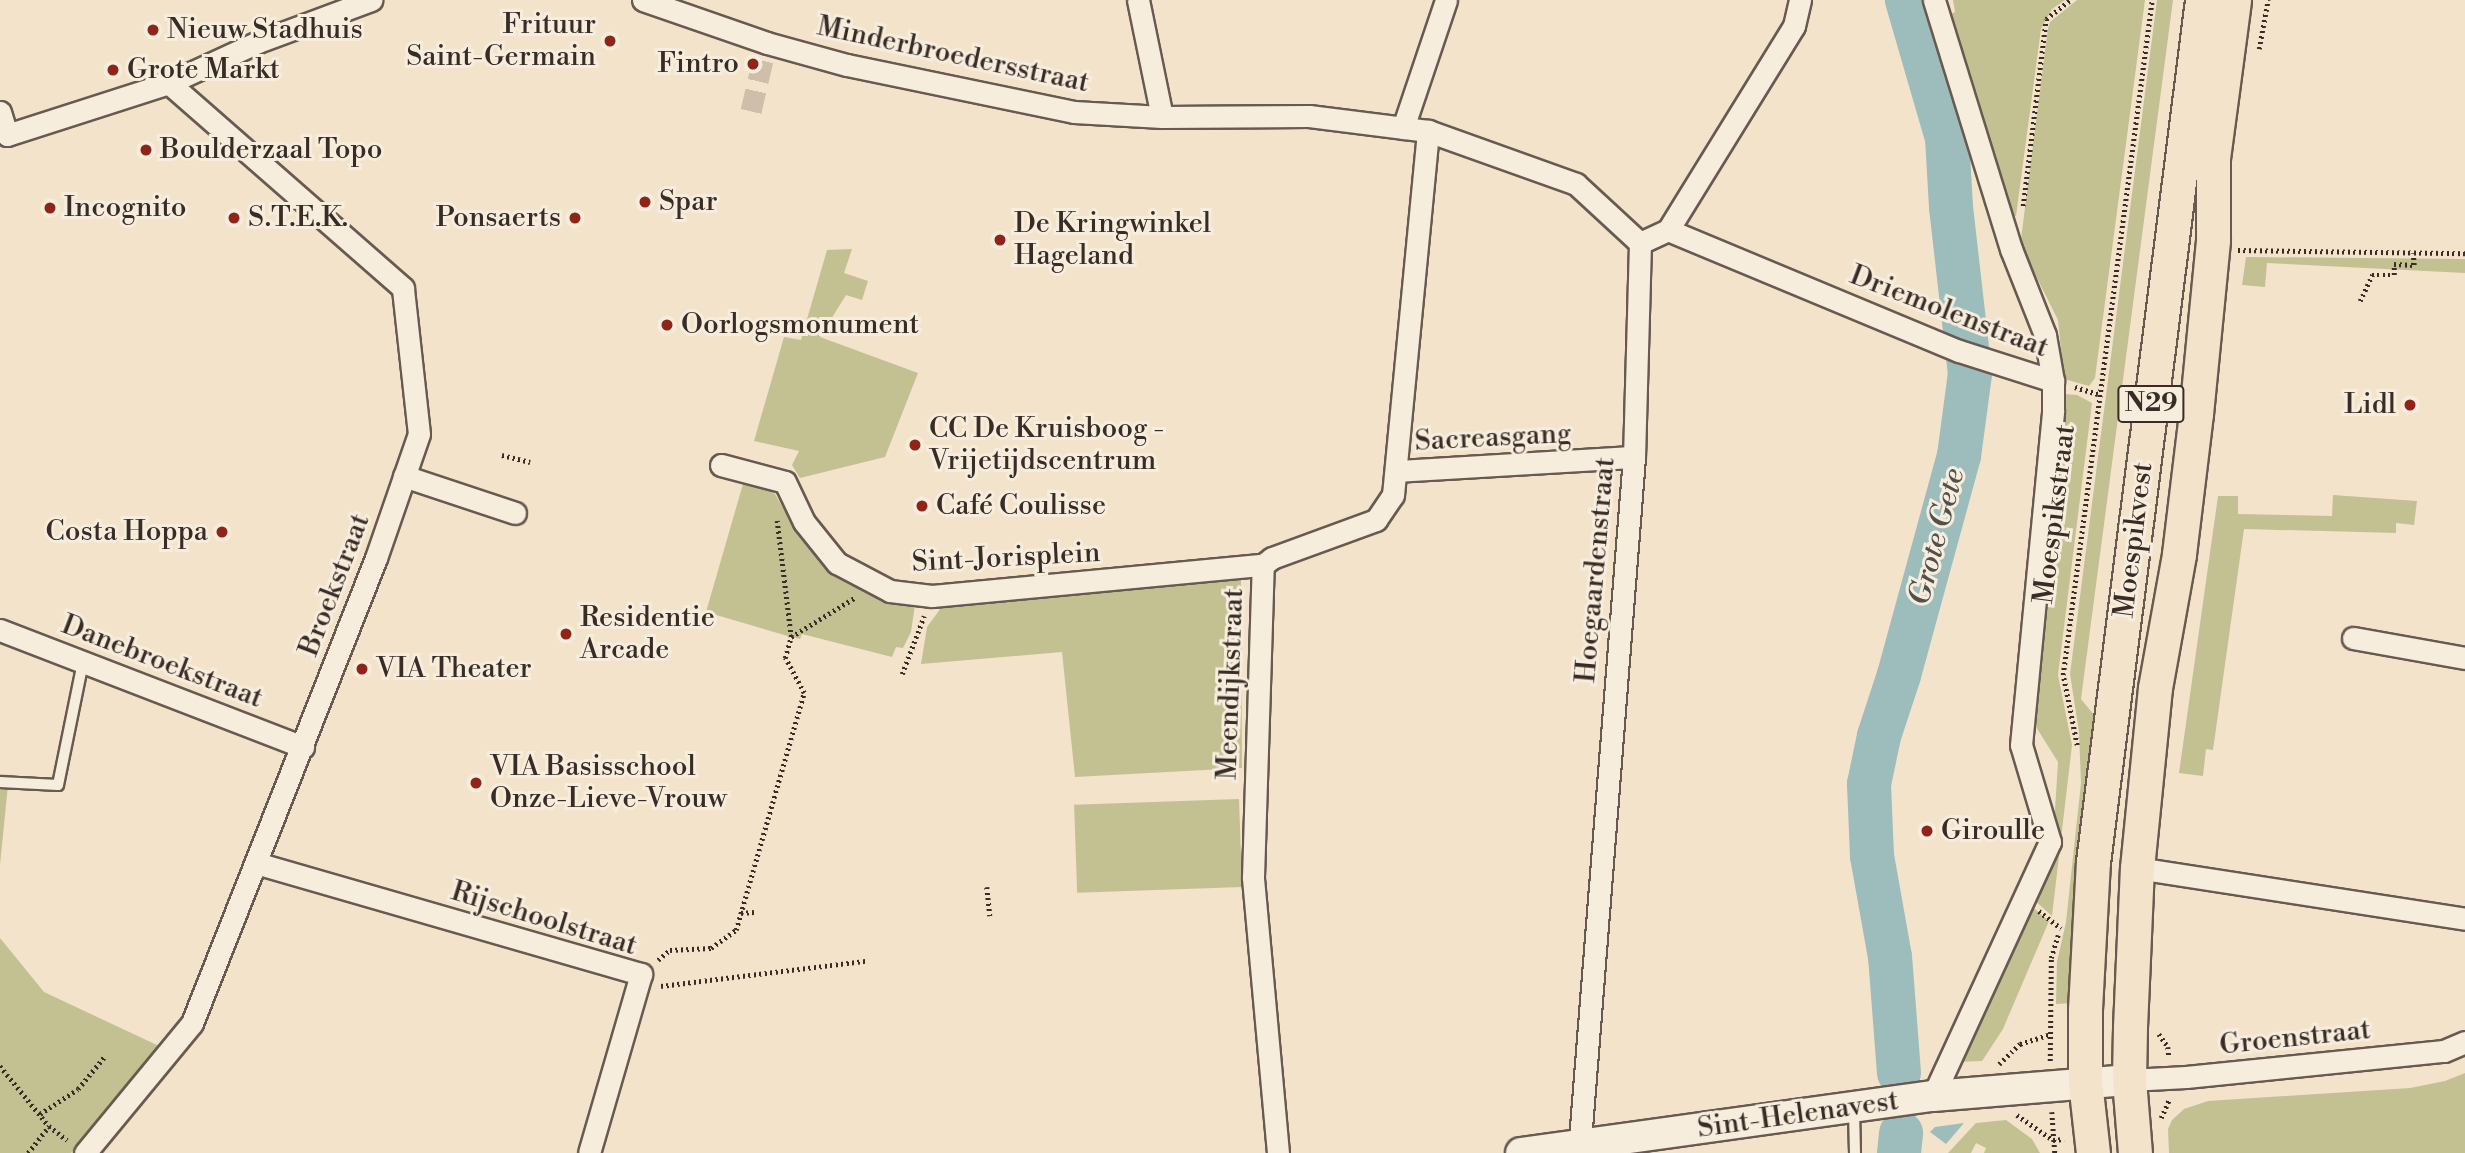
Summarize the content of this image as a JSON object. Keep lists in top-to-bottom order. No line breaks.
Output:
{"streets":{"main road":["N29","Moespikvest"],"street":["Minderbroedersstraat","Driemolenstraat","Sacreasgang","Sint-Jorisplein","Hoegaardenstraat","Broekstraat","Danebroekstraat","Meendijkstraat","Rijschoolstraat","Groenstraat","Sint-Helenavest"],"path":["Moespikstraat"]},"crossings":[["Minderbroedersstraat","Meendijkstraat"],["Driemolenstraat","Sint-Helenavest"],["N29","Moespikvest"],["N29","Groenstraat"],["N29","Sint-Helenavest"],["Sacreasgang","Hoegaardenstraat"],["Sacreasgang","Meendijkstraat"],["Moespikvest","Groenstraat"],["Moespikvest","Sint-Helenavest"],["Sint-Jorisplein","Meendijkstraat"],["Hoegaardenstraat","Sint-Helenavest"],["Broekstraat","Danebroekstraat"],["Broekstraat","Rijschoolstraat"],["Groenstraat","Sint-Helenavest"]],"water":["Grote Gete"],"places":["Nieuw Stadhuis","Frituur Saint-Germain","Fintro","Grote Markt","Boulderzaal Topo","Spar","Incognito","S.T.E.K.","Ponsaerts","De Kringwinkel Hageland","Oorlogsmonument","Lidl","CC De Kruisboog - Vrijetijdscentrum","Café Coulisse","Costa Hoppa","Residentie Arcade","VIA Theater","VIA Basisschool Onze-Lieve-Vrouw","Giroulle"]}
